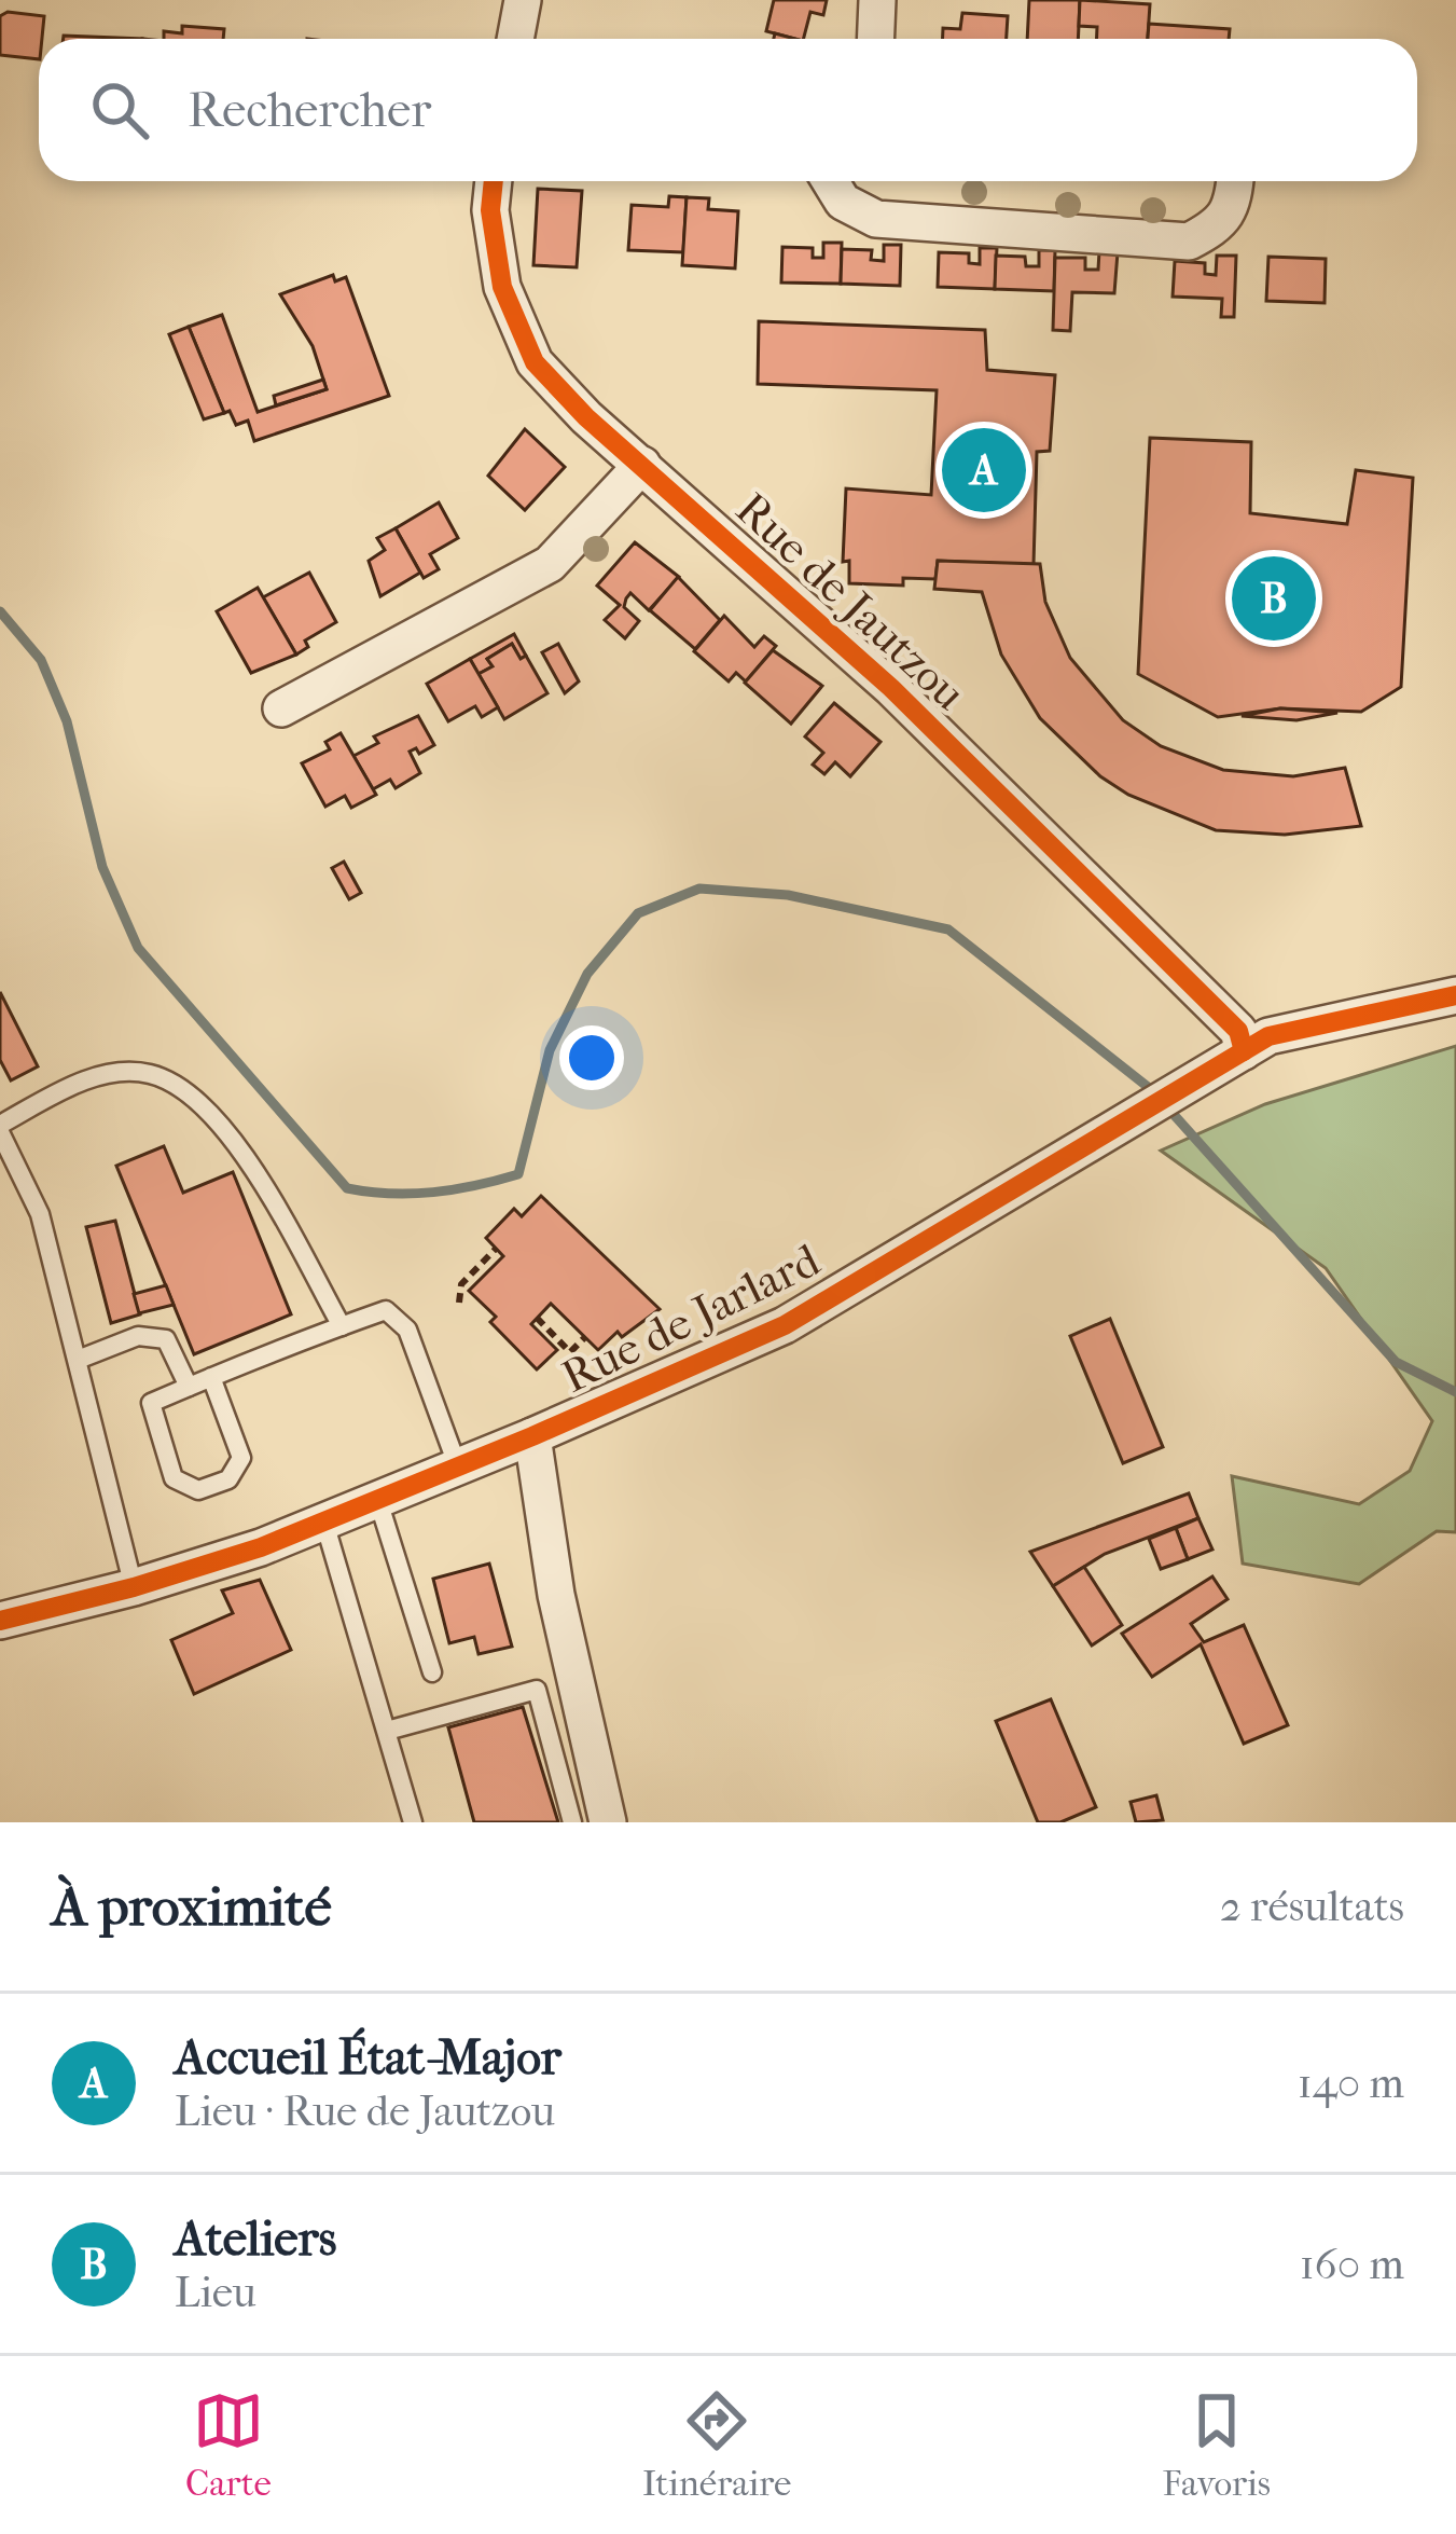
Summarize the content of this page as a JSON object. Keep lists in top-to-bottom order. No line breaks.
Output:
{"streets":{"street":["Rue de Jautzou","Rue de Jarlard"]},"crossings":[["Rue de Jautzou","Rue de Jarlard"]],"page":{"search":"Rechercher","pins":["A","B"],"heading":["À proximité","2 résultats"],"list":[{"mark":"A","name":"Accueil État-Major","note":"Lieu · Rue de Jautzou","value":"140 m"},{"mark":"B","name":"Ateliers","note":"Lieu","value":"160 m"}],"nav":["Carte","Itinéraire","Favoris"]}}
